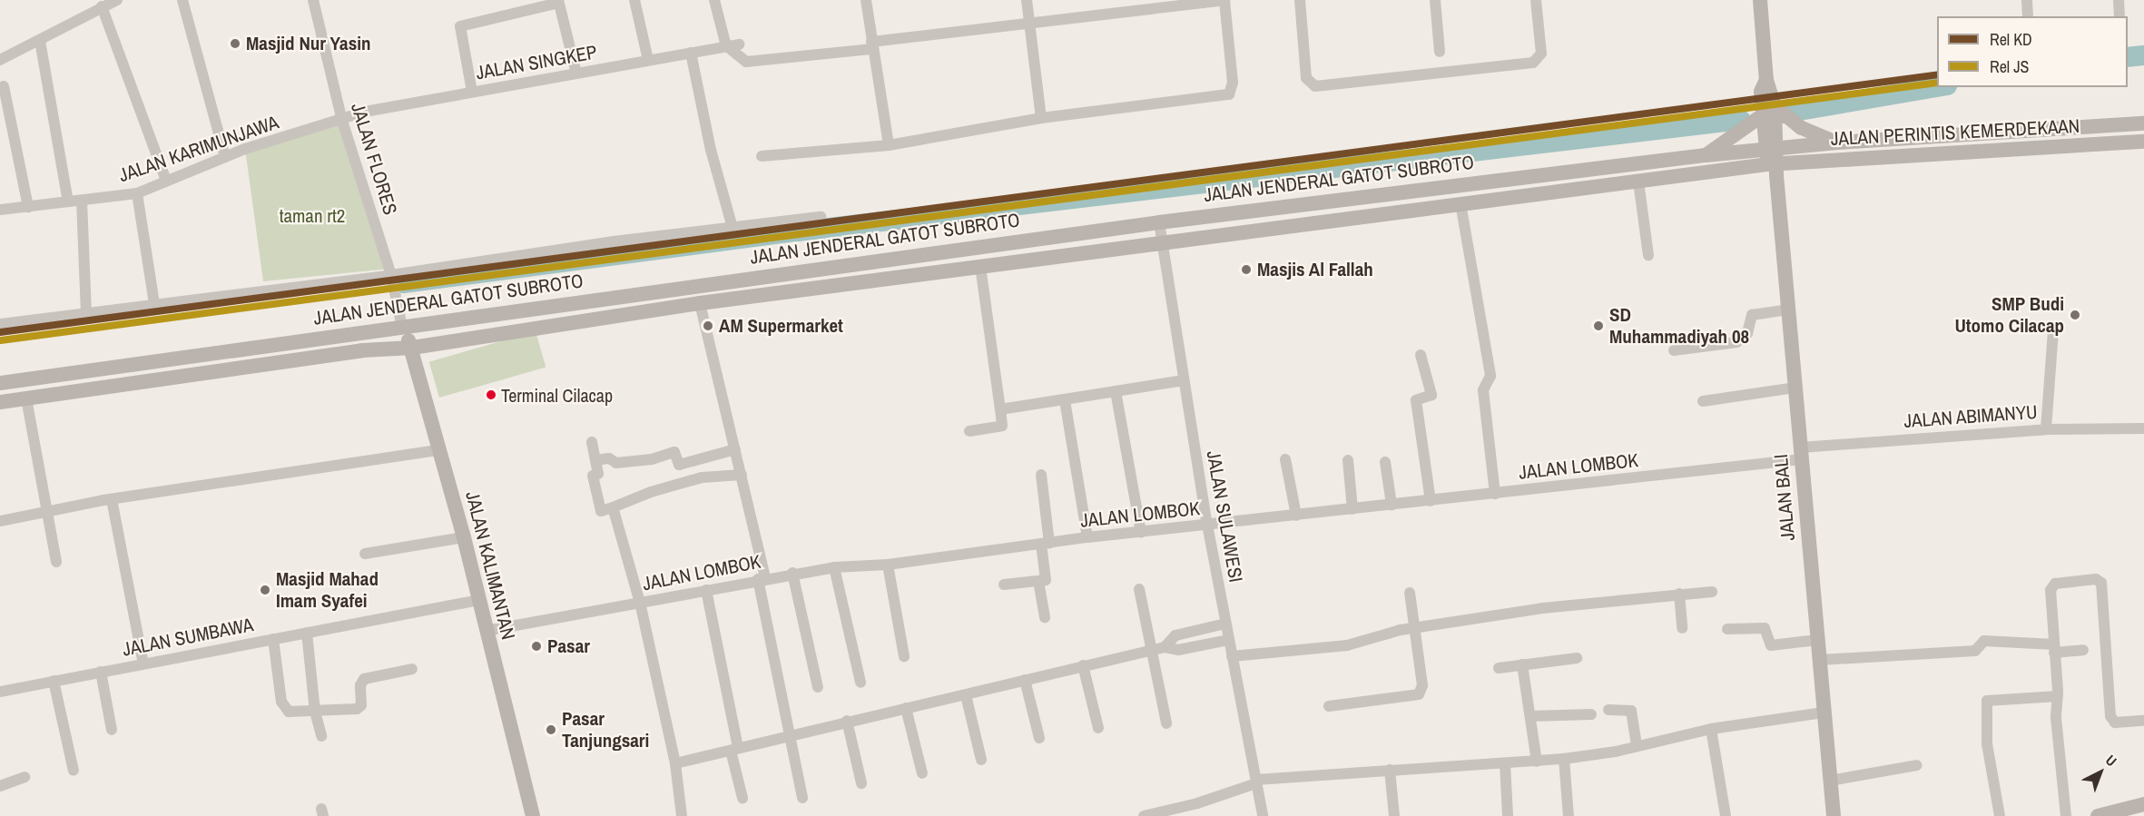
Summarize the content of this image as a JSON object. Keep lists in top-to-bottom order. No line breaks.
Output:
{"streets":{"main road":["JALAN PERINTIS KEMERDEKAAN","JALAN JENDERAL GATOT SUBROTO","JALAN BALI","JALAN KALIMANTAN"],"street":["JALAN SINGKEP","JALAN KARIMUNJAWA","JALAN FLORES","JALAN ABIMANYU","JALAN LOMBOK","JALAN SULAWESI","JALAN SUMBAWA"]},"crossings":[["JALAN SINGKEP","JALAN KARIMUNJAWA"],["JALAN SINGKEP","JALAN FLORES"],["JALAN PERINTIS KEMERDEKAAN","JALAN JENDERAL GATOT SUBROTO"],["JALAN PERINTIS KEMERDEKAAN","JALAN BALI"],["JALAN KARIMUNJAWA","JALAN FLORES"],["JALAN FLORES","JALAN JENDERAL GATOT SUBROTO"],["JALAN FLORES","JALAN KALIMANTAN"],["JALAN JENDERAL GATOT SUBROTO","JALAN BALI"],["JALAN JENDERAL GATOT SUBROTO","JALAN SULAWESI"],["JALAN JENDERAL GATOT SUBROTO","JALAN KALIMANTAN"],["JALAN ABIMANYU","JALAN LOMBOK"],["JALAN ABIMANYU","JALAN BALI"],["JALAN LOMBOK","JALAN BALI"],["JALAN LOMBOK","JALAN SULAWESI"],["JALAN LOMBOK","JALAN KALIMANTAN"],["JALAN KALIMANTAN","JALAN SUMBAWA"]],"parks":["taman rt2"],"places":["Masjid Nur Yasin","Masjis Al Fallah","SMP Budi Utomo Cilacap","AM Supermarket","SD Muhammadiyah 08","Terminal Cilacap","Masjid Mahad Imam Syafei","Pasar","Pasar Tanjungsari"],"lines":["rail line KD","rail line JS"],"legend":["Rel KD","Rel JS"],"north":"top right"}
